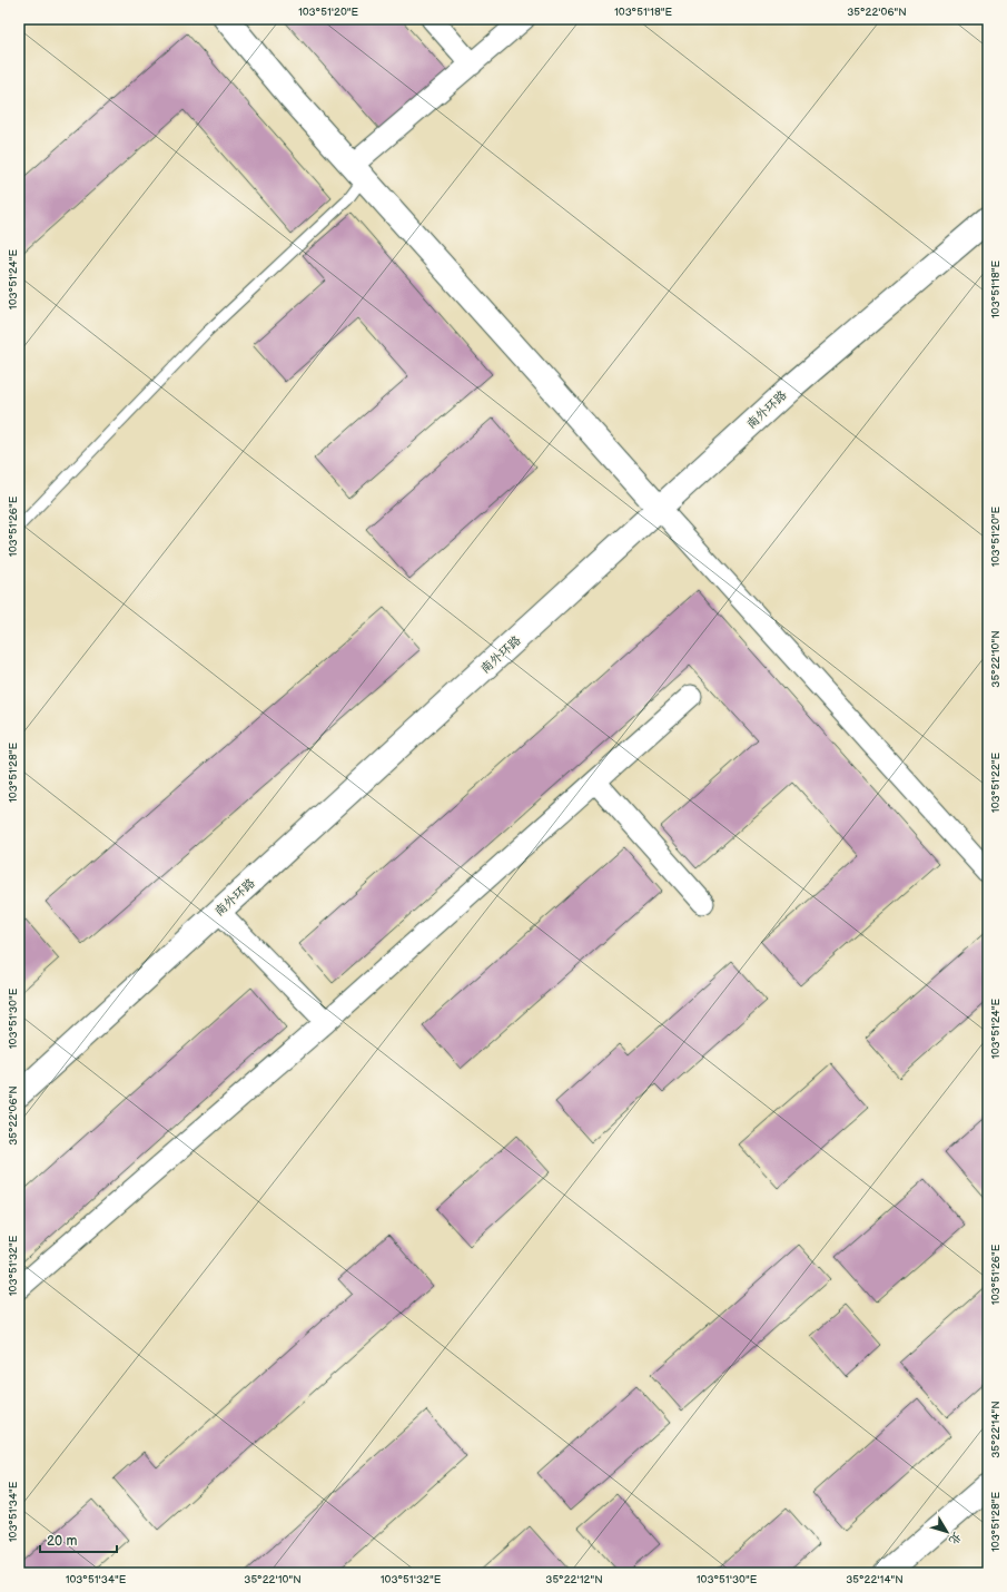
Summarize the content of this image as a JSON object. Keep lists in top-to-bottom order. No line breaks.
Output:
{"streets":{"street":["南外环路"]},"scale_bar":"20 m","north":"bottom right","coordinates":["103°51'20\"E","103°51'18\"E","35°22'06\"N","103°51'24\"E","103°51'26\"E","35°22'10\"N","103°51'28\"E","103°51'22\"E","103°51'30\"E","103°51'32\"E","35°22'14\"N","103°51'34\"E","35°22'12\"N"]}
